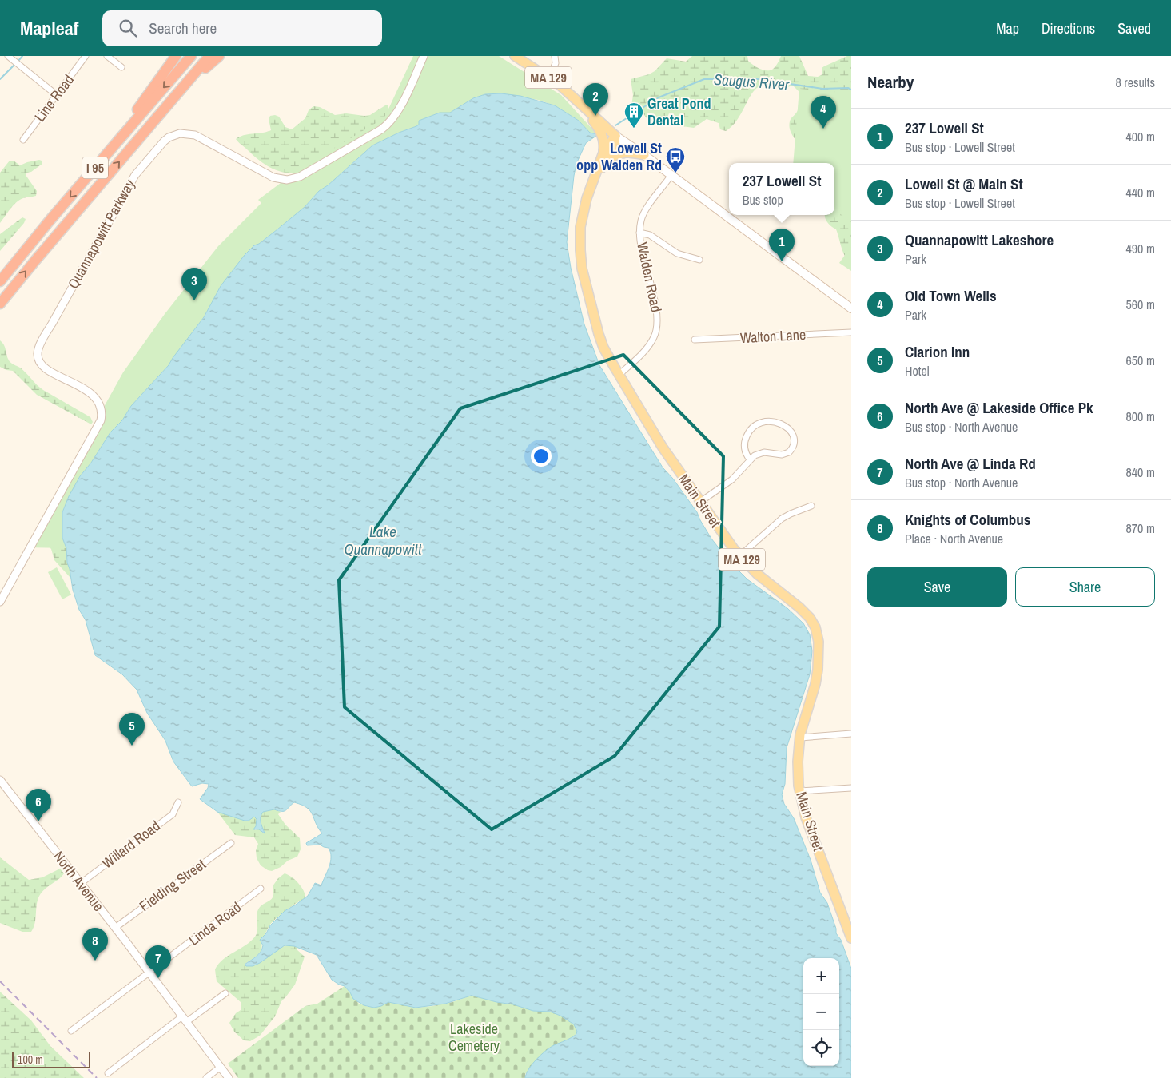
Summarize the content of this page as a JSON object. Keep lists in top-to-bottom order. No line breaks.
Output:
{"streets":{"highway":["I 95"],"main road":["MA 129","Main Street"],"street":["Line Road","Quannapowitt Parkway","Walden Road","Walton Lane","Willard Road","North Avenue","Fielding Street","Linda Road"]},"crossings":[["MA 129","Main Street"],["Walden Road","Main Street"],["Willard Road","North Avenue"],["North Avenue","Fielding Street"],["North Avenue","Linda Road"]],"water":["Saugus River","Lake Quannapowitt"],"parks":["Lakeside Cemetery"],"places":{"building":["Great Pond Dental"],"bus stop":["Lowell St opp Walden Rd"]},"scale_bar":"100 m","page":{"header":"Mapleaf","search":"Search here","nav":["Map","Directions","Saved"],"heading":["Nearby","8 results"],"pins":["2","4","1","3","5","6","8","7"],"list":[{"mark":"1","name":"237 Lowell St","note":"Bus stop · Lowell Street","value":"400 m"},{"mark":"2","name":"Lowell St @ Main St","note":"Bus stop · Lowell Street","value":"440 m"},{"mark":"3","name":"Quannapowitt Lakeshore","note":"Park","value":"490 m"},{"mark":"4","name":"Old Town Wells","note":"Park","value":"560 m"},{"mark":"5","name":"Clarion Inn","note":"Hotel","value":"650 m"},{"mark":"6","name":"North Ave @ Lakeside Office Pk","note":"Bus stop · North Avenue","value":"800 m"},{"mark":"7","name":"North Ave @ Linda Rd","note":"Bus stop · North Avenue","value":"840 m"},{"mark":"8","name":"Knights of Columbus","note":"Place · North Avenue","value":"870 m"}],"popup":["237 Lowell St","Bus stop"],"buttons":["Save","Share"],"map_buttons":["+","−"],"scale":"100 m"}}
